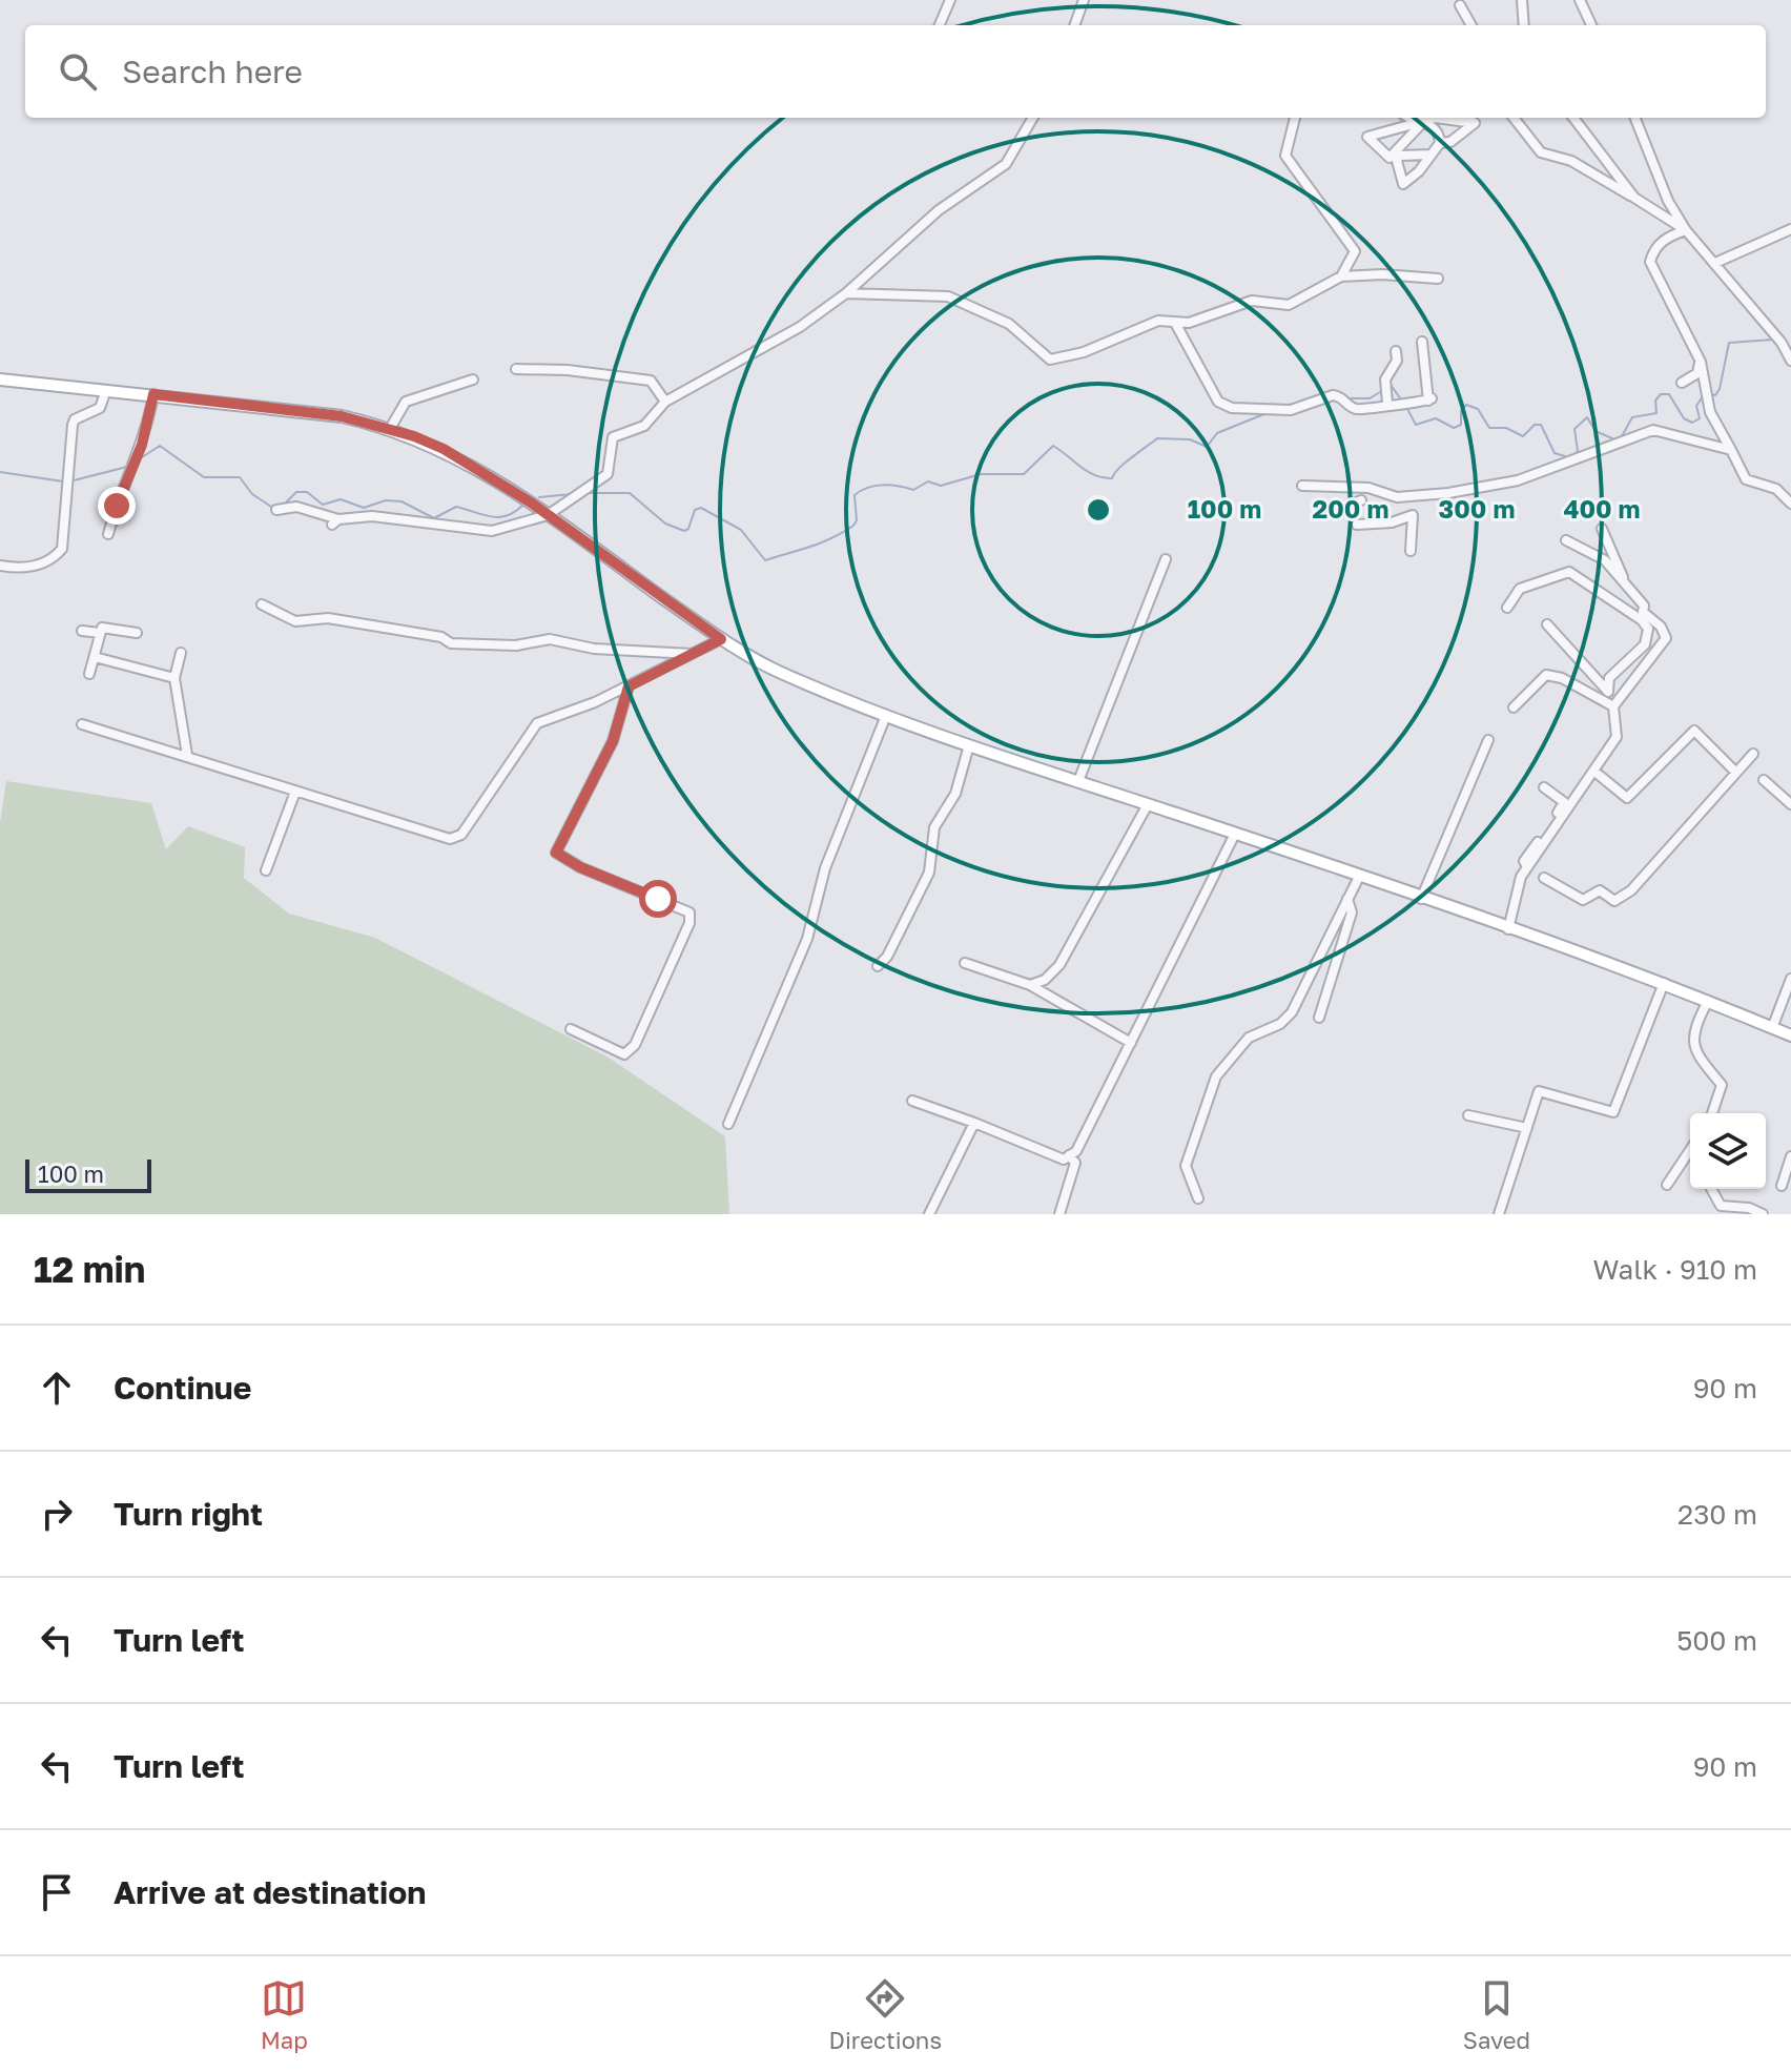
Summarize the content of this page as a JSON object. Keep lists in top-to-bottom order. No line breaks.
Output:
{"scale_bar":"100 m","page":{"search":"Search here","scale":"100 m","heading":["12 min","Walk · 910 m"],"list":[["Continue","90 m"],["Turn right","230 m"],["Turn left","500 m"],["Turn left","90 m"],"Arrive at destination"],"nav":["Map","Directions","Saved"]},"rings":["100 m","200 m","300 m","400 m"]}
